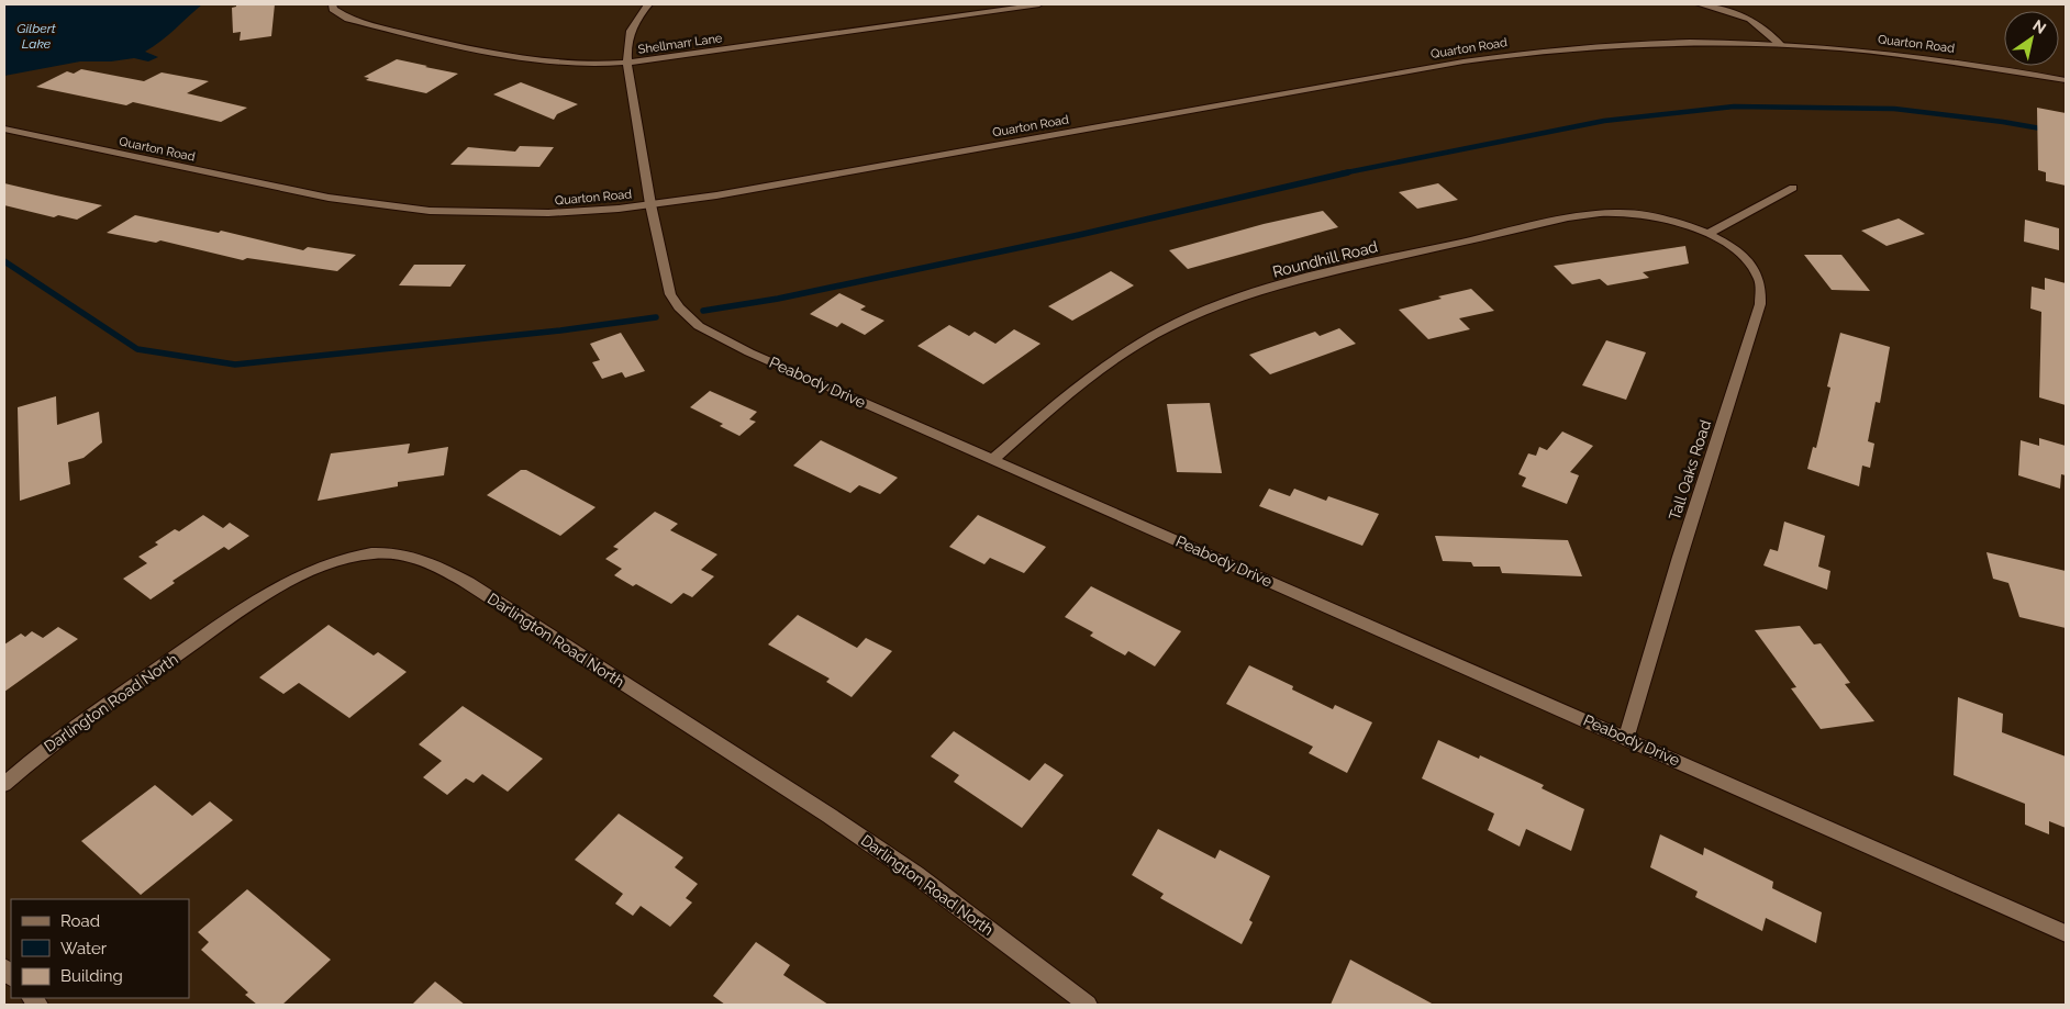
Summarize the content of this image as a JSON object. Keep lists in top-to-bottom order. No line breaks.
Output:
{"streets":{"street":["Shellmarr Lane","Quarton Road","Roundhill Road","Peabody Drive","Tall Oaks Road","Darlington Road North"]},"crossings":[["Shellmarr Lane","Peabody Drive"],["Quarton Road","Peabody Drive"],["Roundhill Road","Peabody Drive"],["Roundhill Road","Tall Oaks Road"],["Peabody Drive","Tall Oaks Road"]],"water":["Gilbert Lake"],"legend":["Road","Water","Building"],"north":"top right"}
